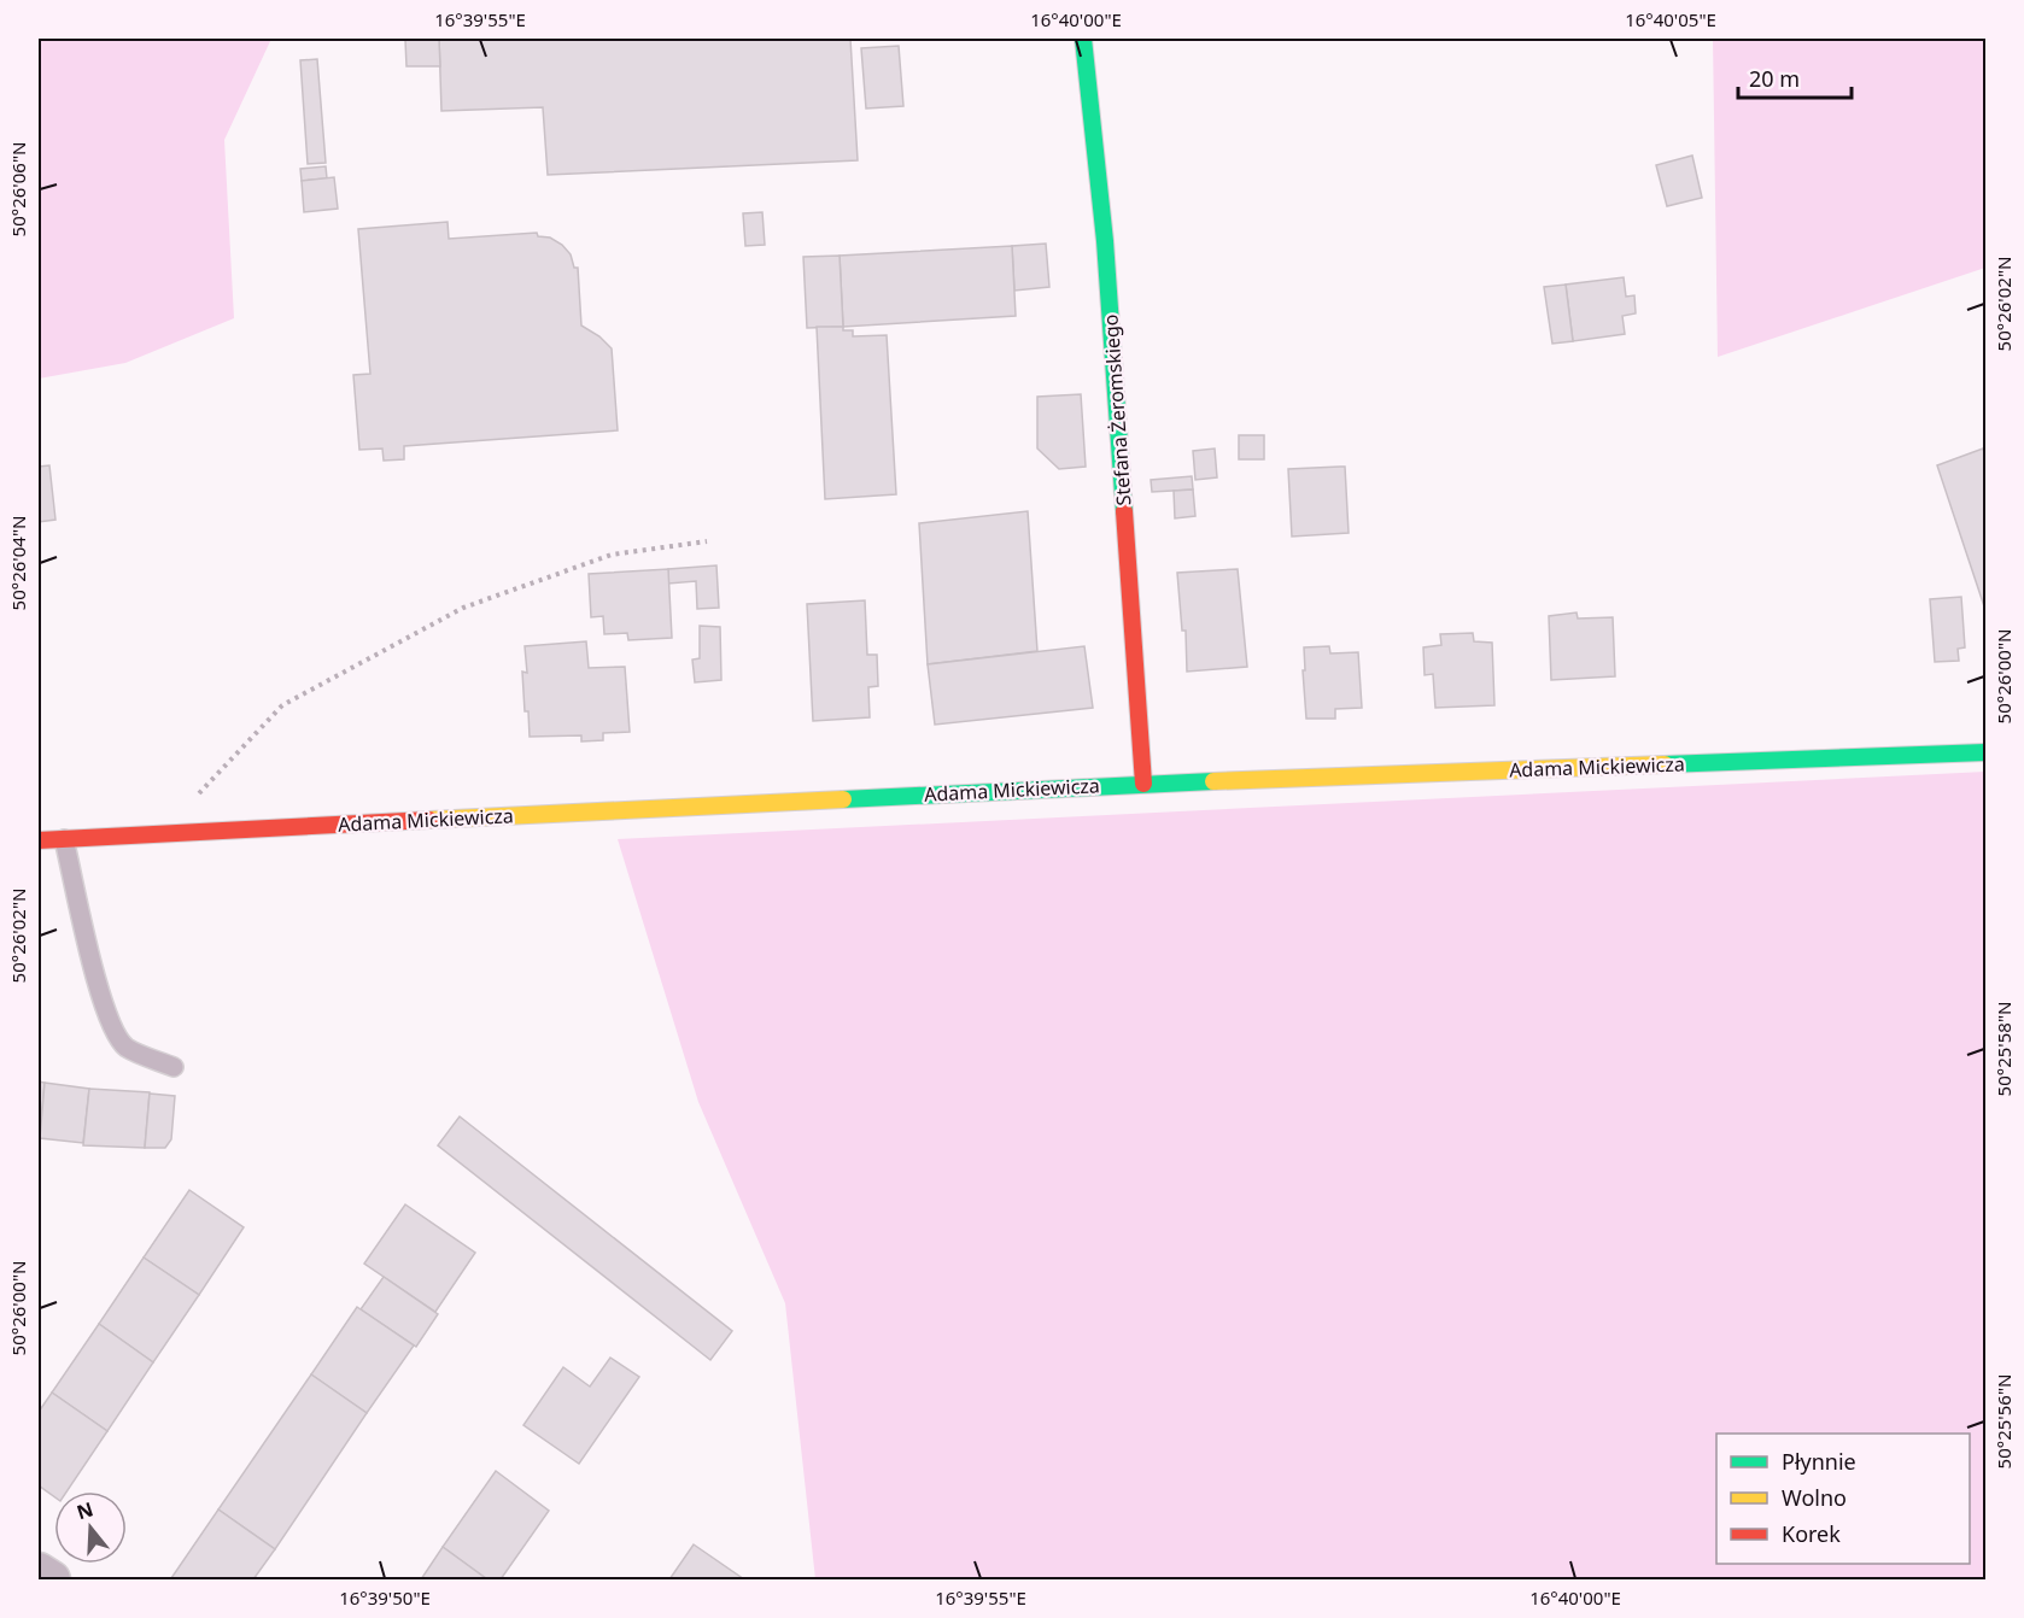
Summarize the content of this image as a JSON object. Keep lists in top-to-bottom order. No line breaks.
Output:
{"streets":{"street":["Stefana Żeromskiego","Adama Mickiewicza"]},"crossings":[["Stefana Żeromskiego","Adama Mickiewicza"]],"legend":["Płynnie","Wolno","Korek"],"scale_bar":"20 m","north":"top","coordinates":["16°39'55\"E","16°40'00\"E","16°40'05\"E","50°26'06\"N","50°26'02\"N","50°26'04\"N","50°26'00\"N","50°25'58\"N","50°25'56\"N","16°39'50\"E"]}
